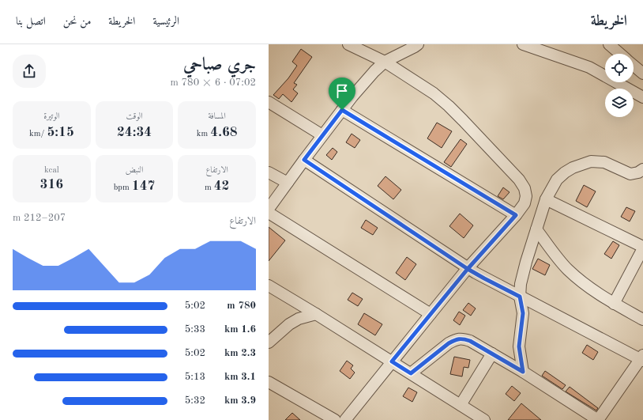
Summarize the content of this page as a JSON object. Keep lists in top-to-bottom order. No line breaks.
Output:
{"page":{"header":"الخريطة","nav":["الرئيسية","الخريطة","من نحن","اتصل بنا"],"heading":["جري صباحي","07:02 · 6 × 780 m"],"stats":[["المسافة","4.68 km"],["الوقت","24:34"],["الوتيرة","5:15 /km"],["الارتفاع","42 m"],["النبض","147 bpm"],["kcal","316"]],"chart":["الارتفاع","207–212 m"],"list":[{"name":"780 m","note":"5:02"},{"name":"1.6 km","note":"5:33"},{"name":"2.3 km","note":"5:02"},{"name":"3.1 km","note":"5:13"},{"name":"3.9 km","note":"5:32"}]}}
